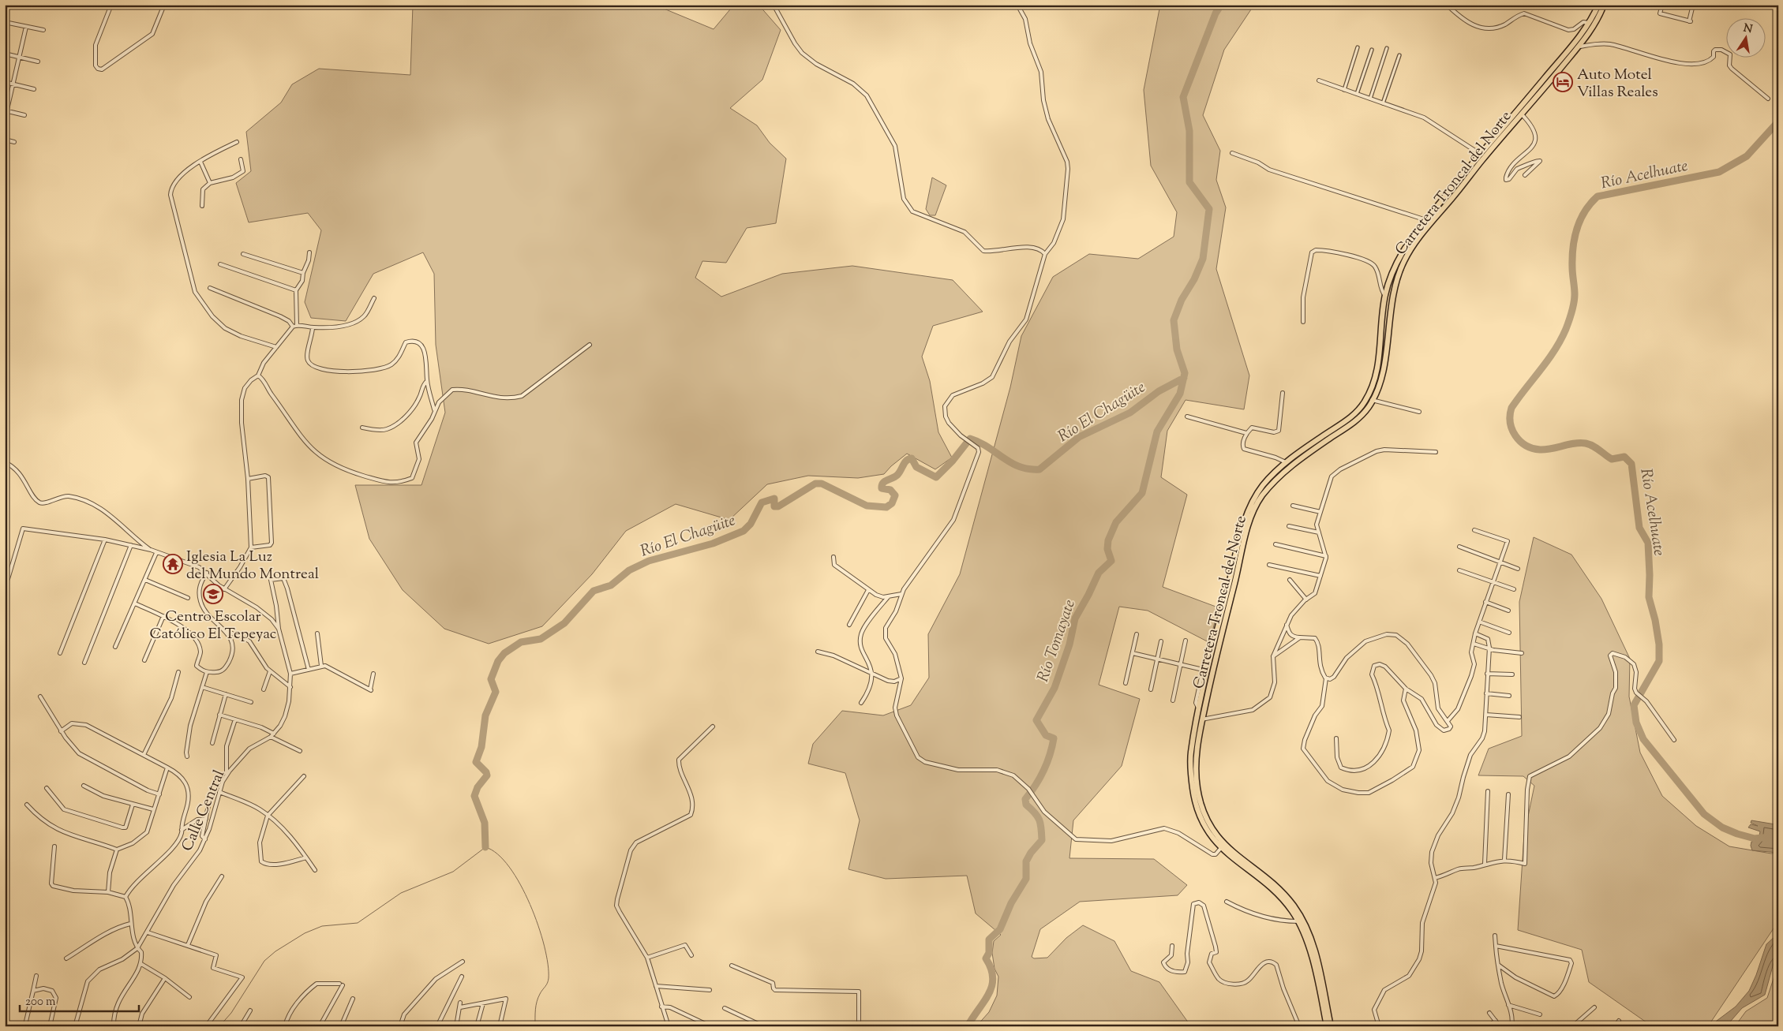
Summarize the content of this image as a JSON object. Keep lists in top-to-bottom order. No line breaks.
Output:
{"streets":{"main road":["Carretera Troncal del Norte"],"street":["Calle Central"]},"water":["Río Acelhuate","Río El Chagüite","Río Tomayate"],"places":{"hotel":["Auto Motel Villas Reales"],"temple":["Iglesia La Luz del Mundo Montreal"],"school or university":["Centro Escolar Católico El Tepeyac"]},"scale_bar":"200 m","north":"top"}
